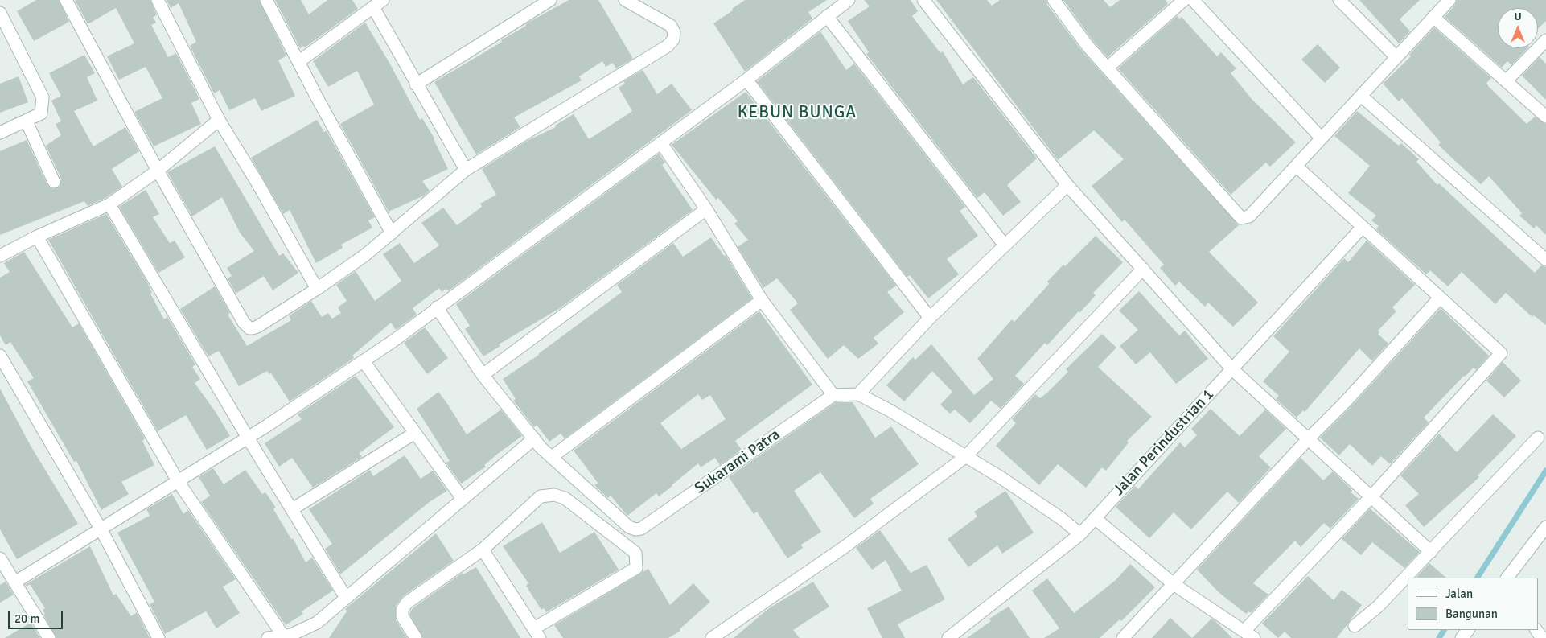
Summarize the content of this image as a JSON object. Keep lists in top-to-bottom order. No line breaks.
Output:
{"streets":{"street":["Jalan Perindustrian 1","Sukarami Patra"]},"districts":["KEBUN BUNGA"],"legend":["Jalan","Bangunan"],"scale_bar":"20 m","north":"top"}
